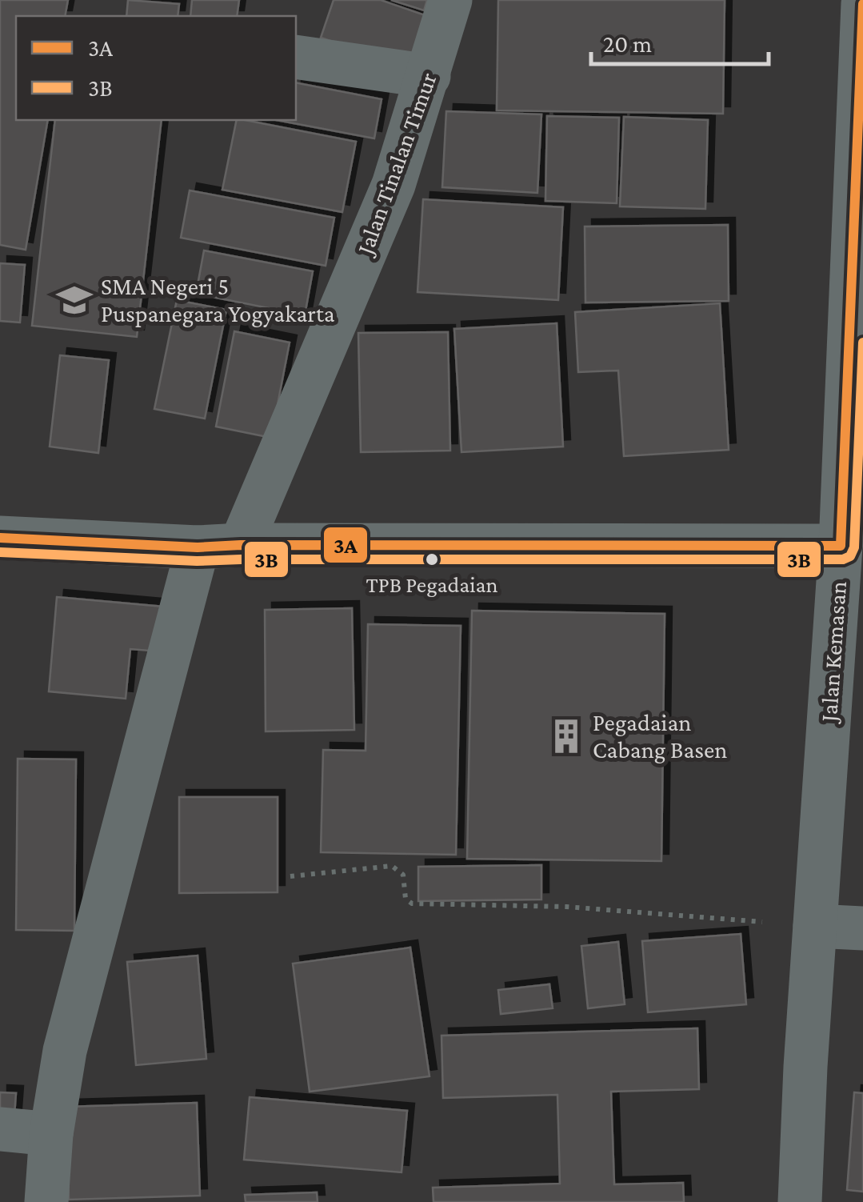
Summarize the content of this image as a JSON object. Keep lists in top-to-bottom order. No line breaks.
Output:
{"streets":{"street":["Jalan Tinalan Timur","Jalan Kemasan"]},"places":{"school or university":["SMA Negeri 5 Puspanegara Yogyakarta"],"other":["TPB Pegadaian"],"building":["Pegadaian Cabang Basen"]},"lines":["transit line 3A","transit line 3B"],"legend":["3A","3B"],"scale_bar":"20 m"}
